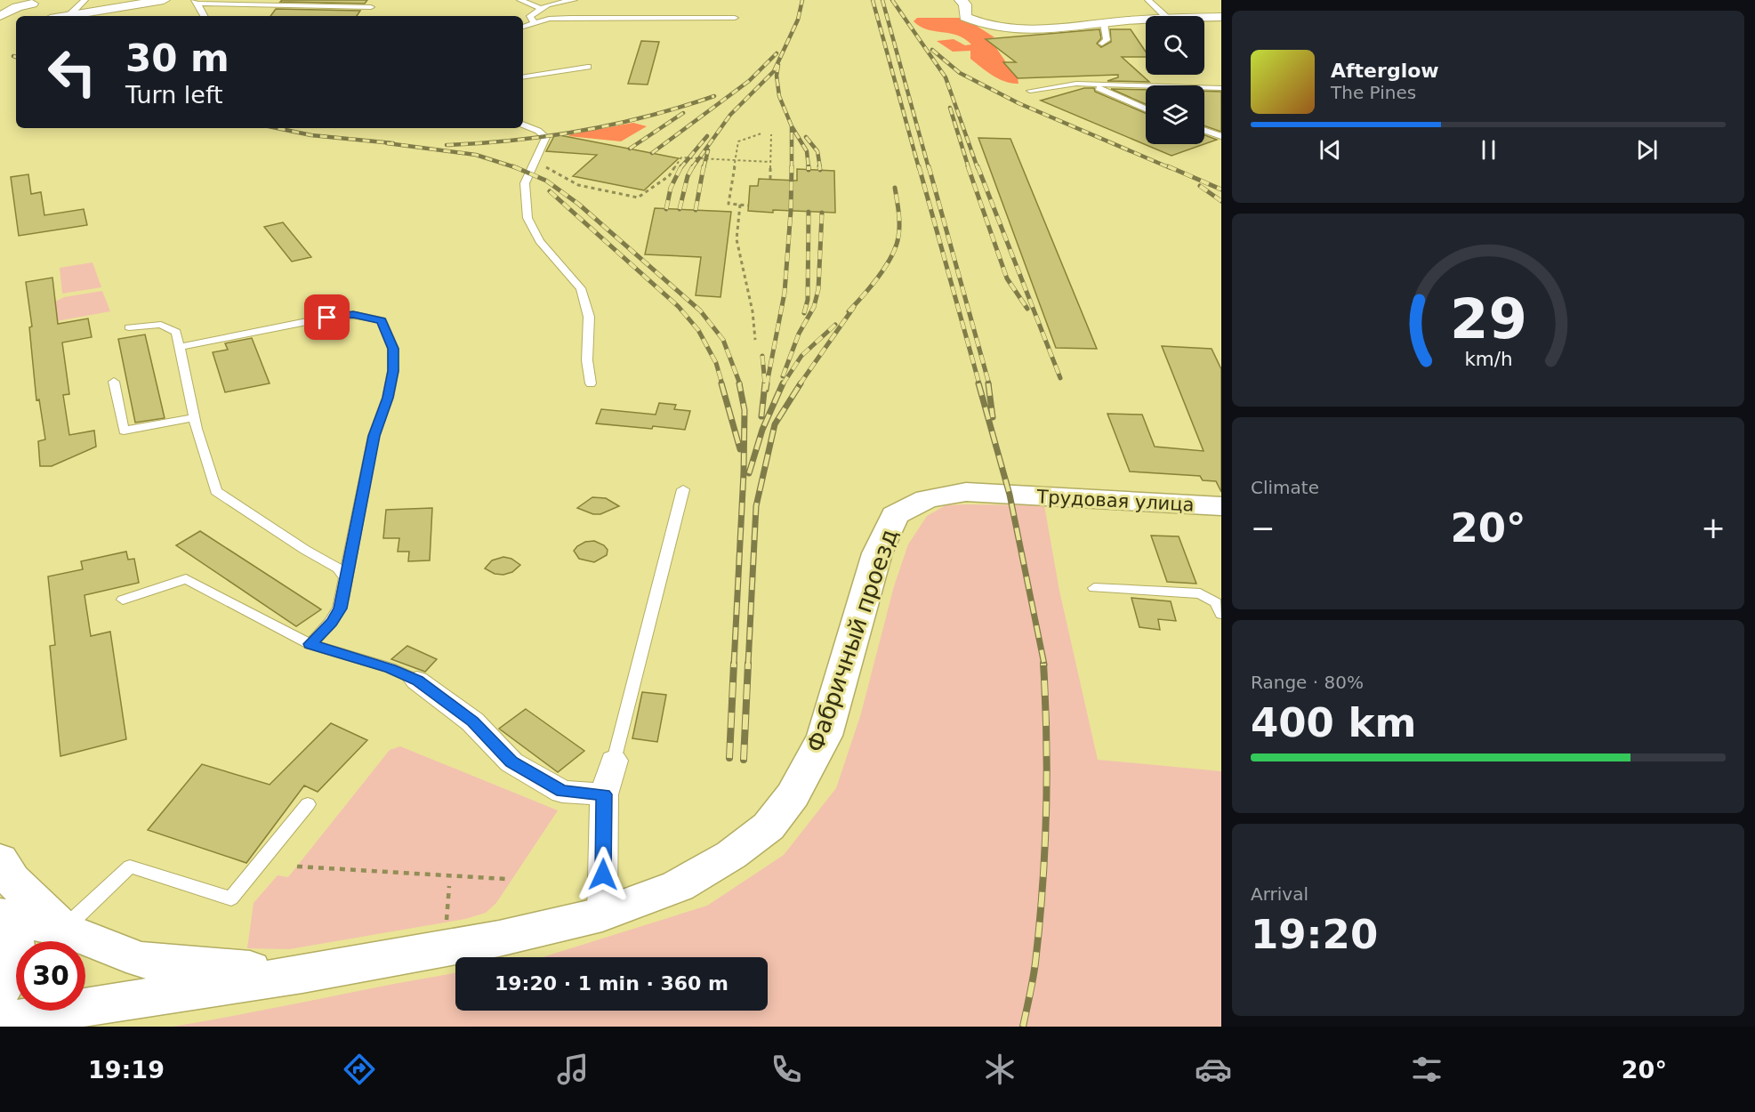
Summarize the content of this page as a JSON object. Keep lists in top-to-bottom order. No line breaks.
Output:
{"streets":{"main road":["Трудовая улица","Фабричный проезд"]},"crossings":[["Трудовая улица","Фабричный проезд"]],"page":{"turn":["30 m","Turn left"],"song":["Afterglow","The Pines"],"tile":["Climate",["Range · 80%","400 km"],["Arrival","19:20"]],"heat":["−","20°","+"],"limit":"30","trip":"19:20 · 1 min · 360 m","tabs":["19:19","20°"],"gauge":["29","km/h"]}}
